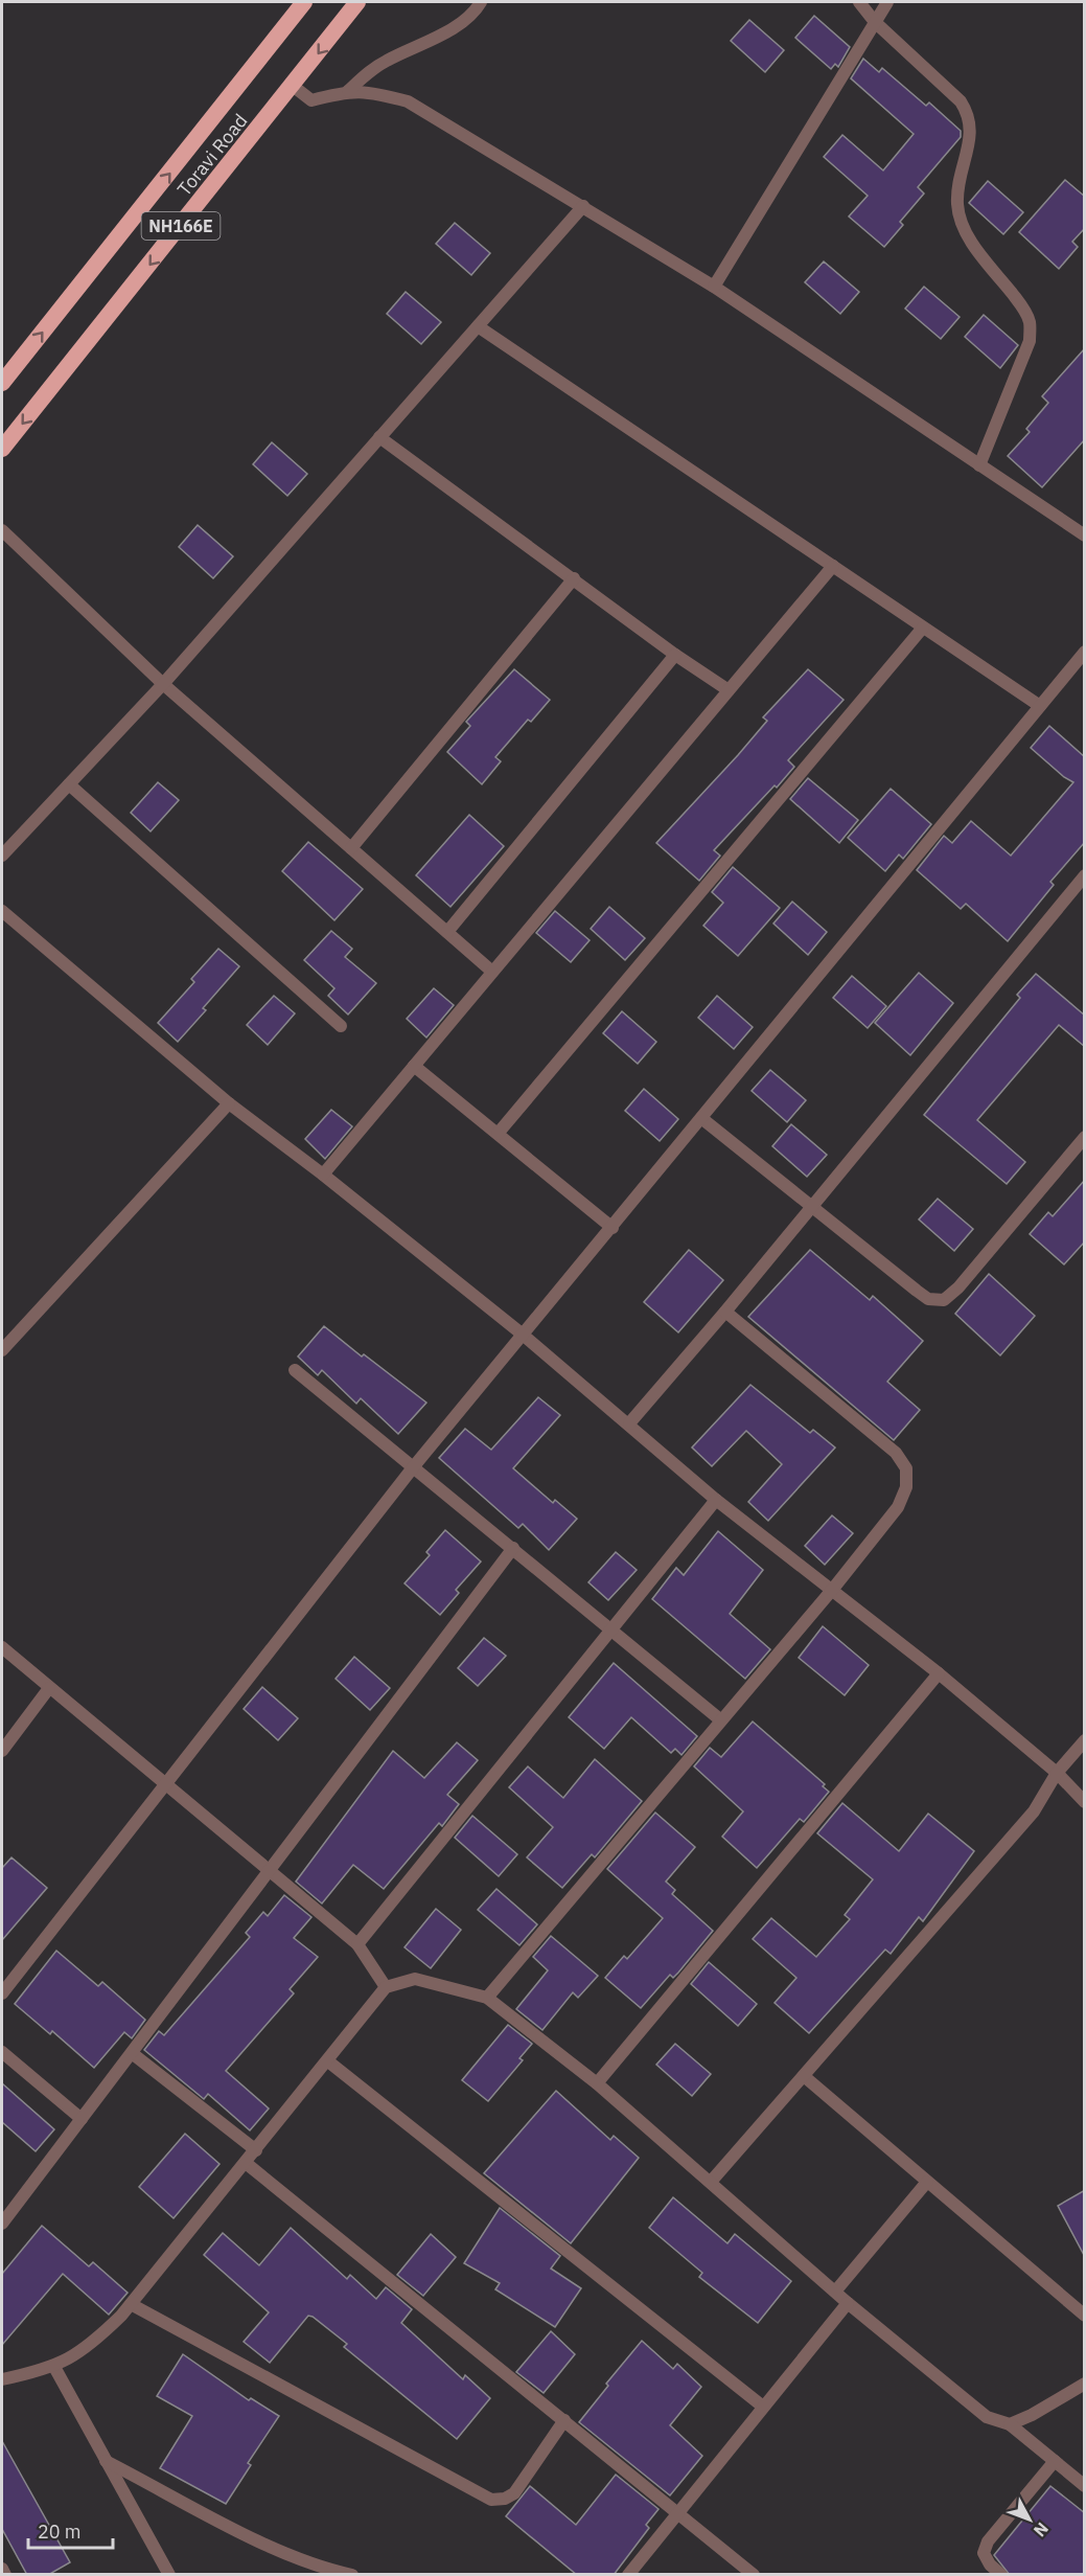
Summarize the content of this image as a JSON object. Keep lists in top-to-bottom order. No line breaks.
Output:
{"streets":{"highway":["Toravi Road","NH166E"]},"scale_bar":"20 m","north":"bottom right"}
